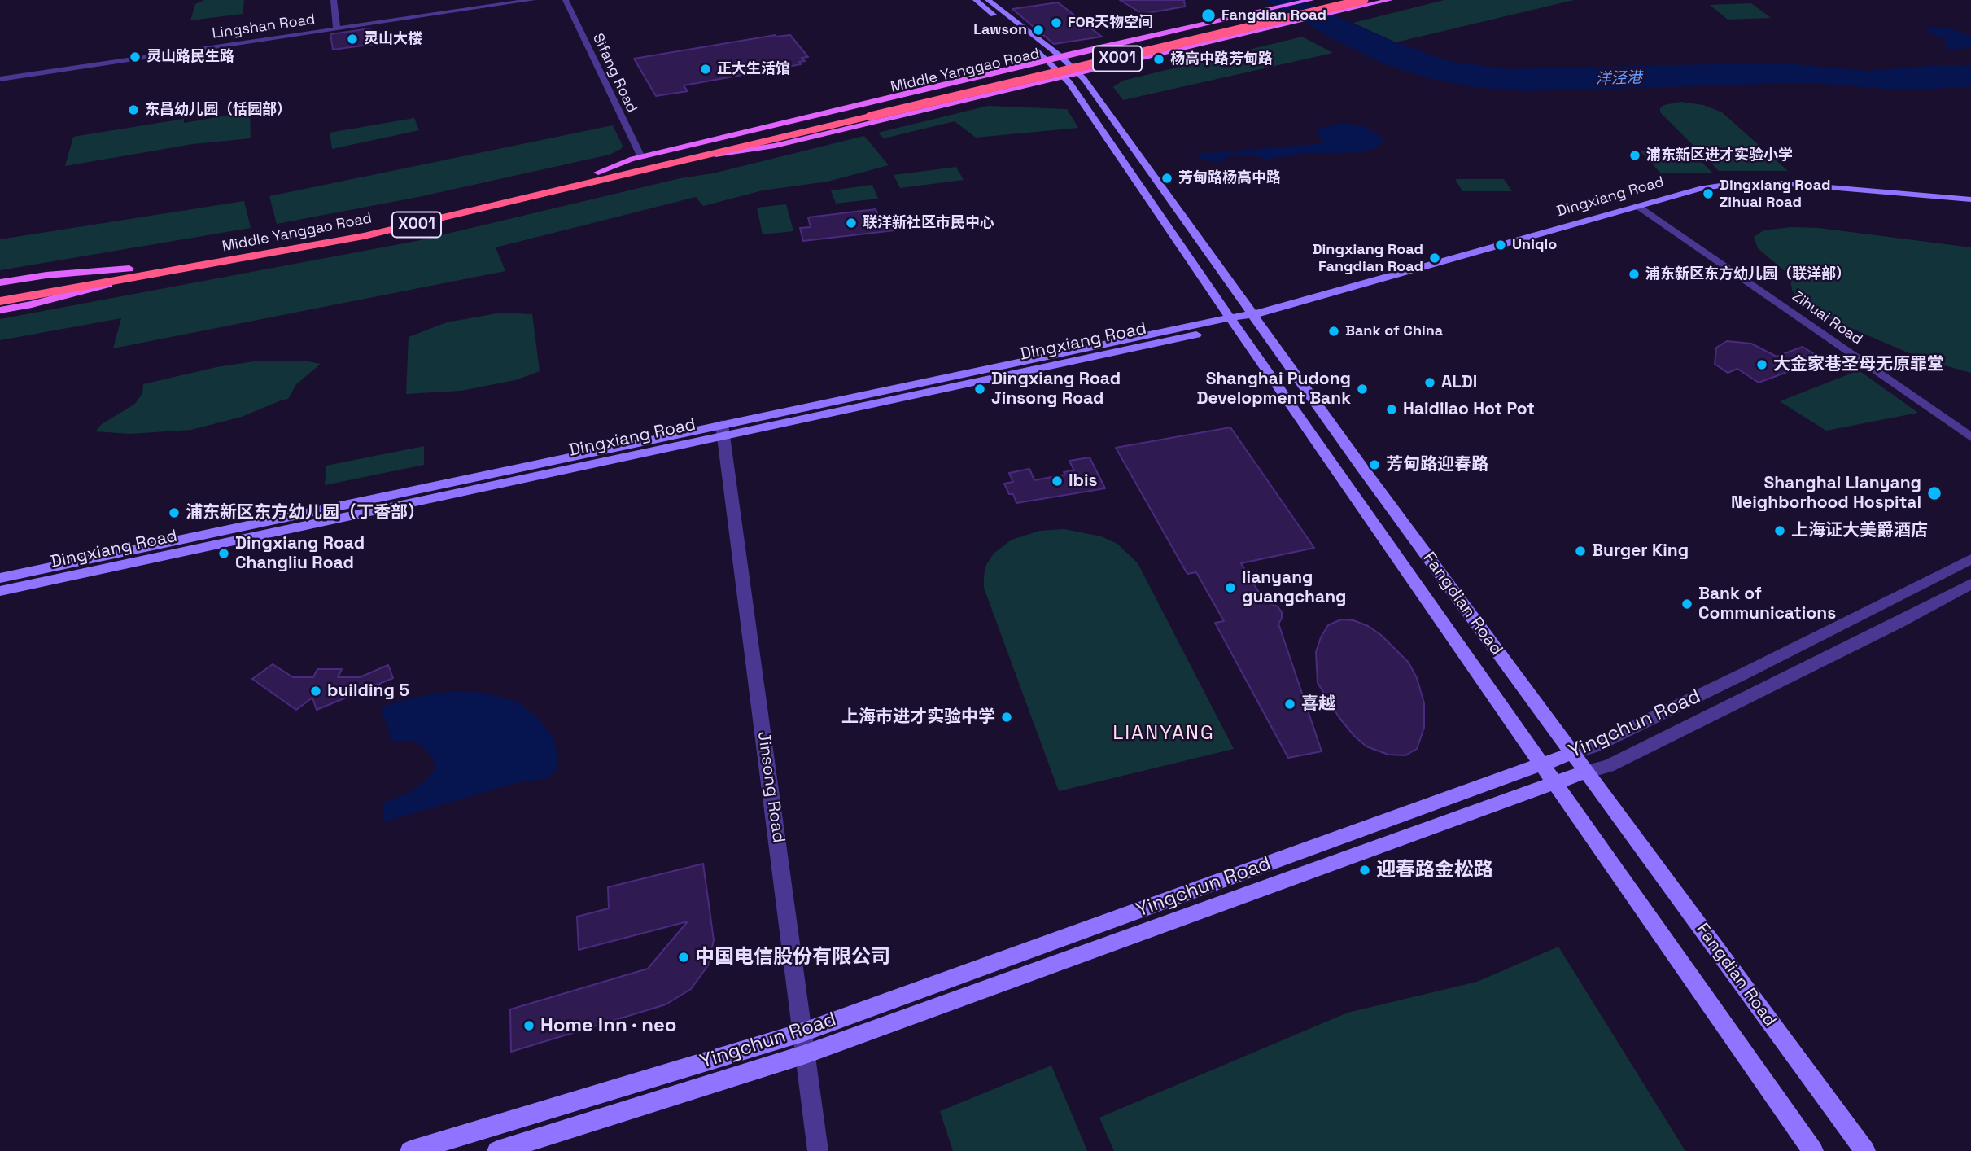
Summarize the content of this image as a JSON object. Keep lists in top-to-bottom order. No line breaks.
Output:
{"streets":{"highway":["X001","Middle Yanggao Road"],"street":["Lingshan Road","Sifang Road","Dingxiang Road","Zihuai Road","Fangdian Road","Yingchun Road","Jinsong Road"]},"crossings":[["Middle Yanggao Road","Sifang Road"],["Middle Yanggao Road","Fangdian Road"],["Dingxiang Road","Zihuai Road"],["Dingxiang Road","Fangdian Road"],["Dingxiang Road","Jinsong Road"],["Fangdian Road","Yingchun Road"],["Yingchun Road","Jinsong Road"]],"districts":["LIANYANG"],"water":["洋泾港"],"places":["Fangdian Road","FOR天物空间","Lawson","灵山大楼","灵山路民生路","杨高中路芳甸路","正大生活馆","东昌幼儿园（恬园部）","浦东新区进才实验小学","芳甸路杨高中路","Dingxiang Road Zihuai Road","联洋新社区市民中心","Uniqlo","Dingxiang Road Fangdian Road","浦东新区东方幼儿园（联洋部）","Bank of China","大金家巷圣母无原罪堂","ALDI","Dingxiang Road Jinsong Road","Shanghai Pudong Development Bank","Haidilao Hot Pot","芳甸路迎春路","Ibis","Shanghai Lianyang Neighborhood Hospital","浦东新区东方幼儿园（丁香部）","上海证大美爵酒店","Burger King","Dingxiang Road Changliu Road","lianyang guangchang","Bank of Communications","building 5","喜越","上海市进才实验中学","迎春路金松路","中国电信股份有限公司","Home Inn · neo"]}
